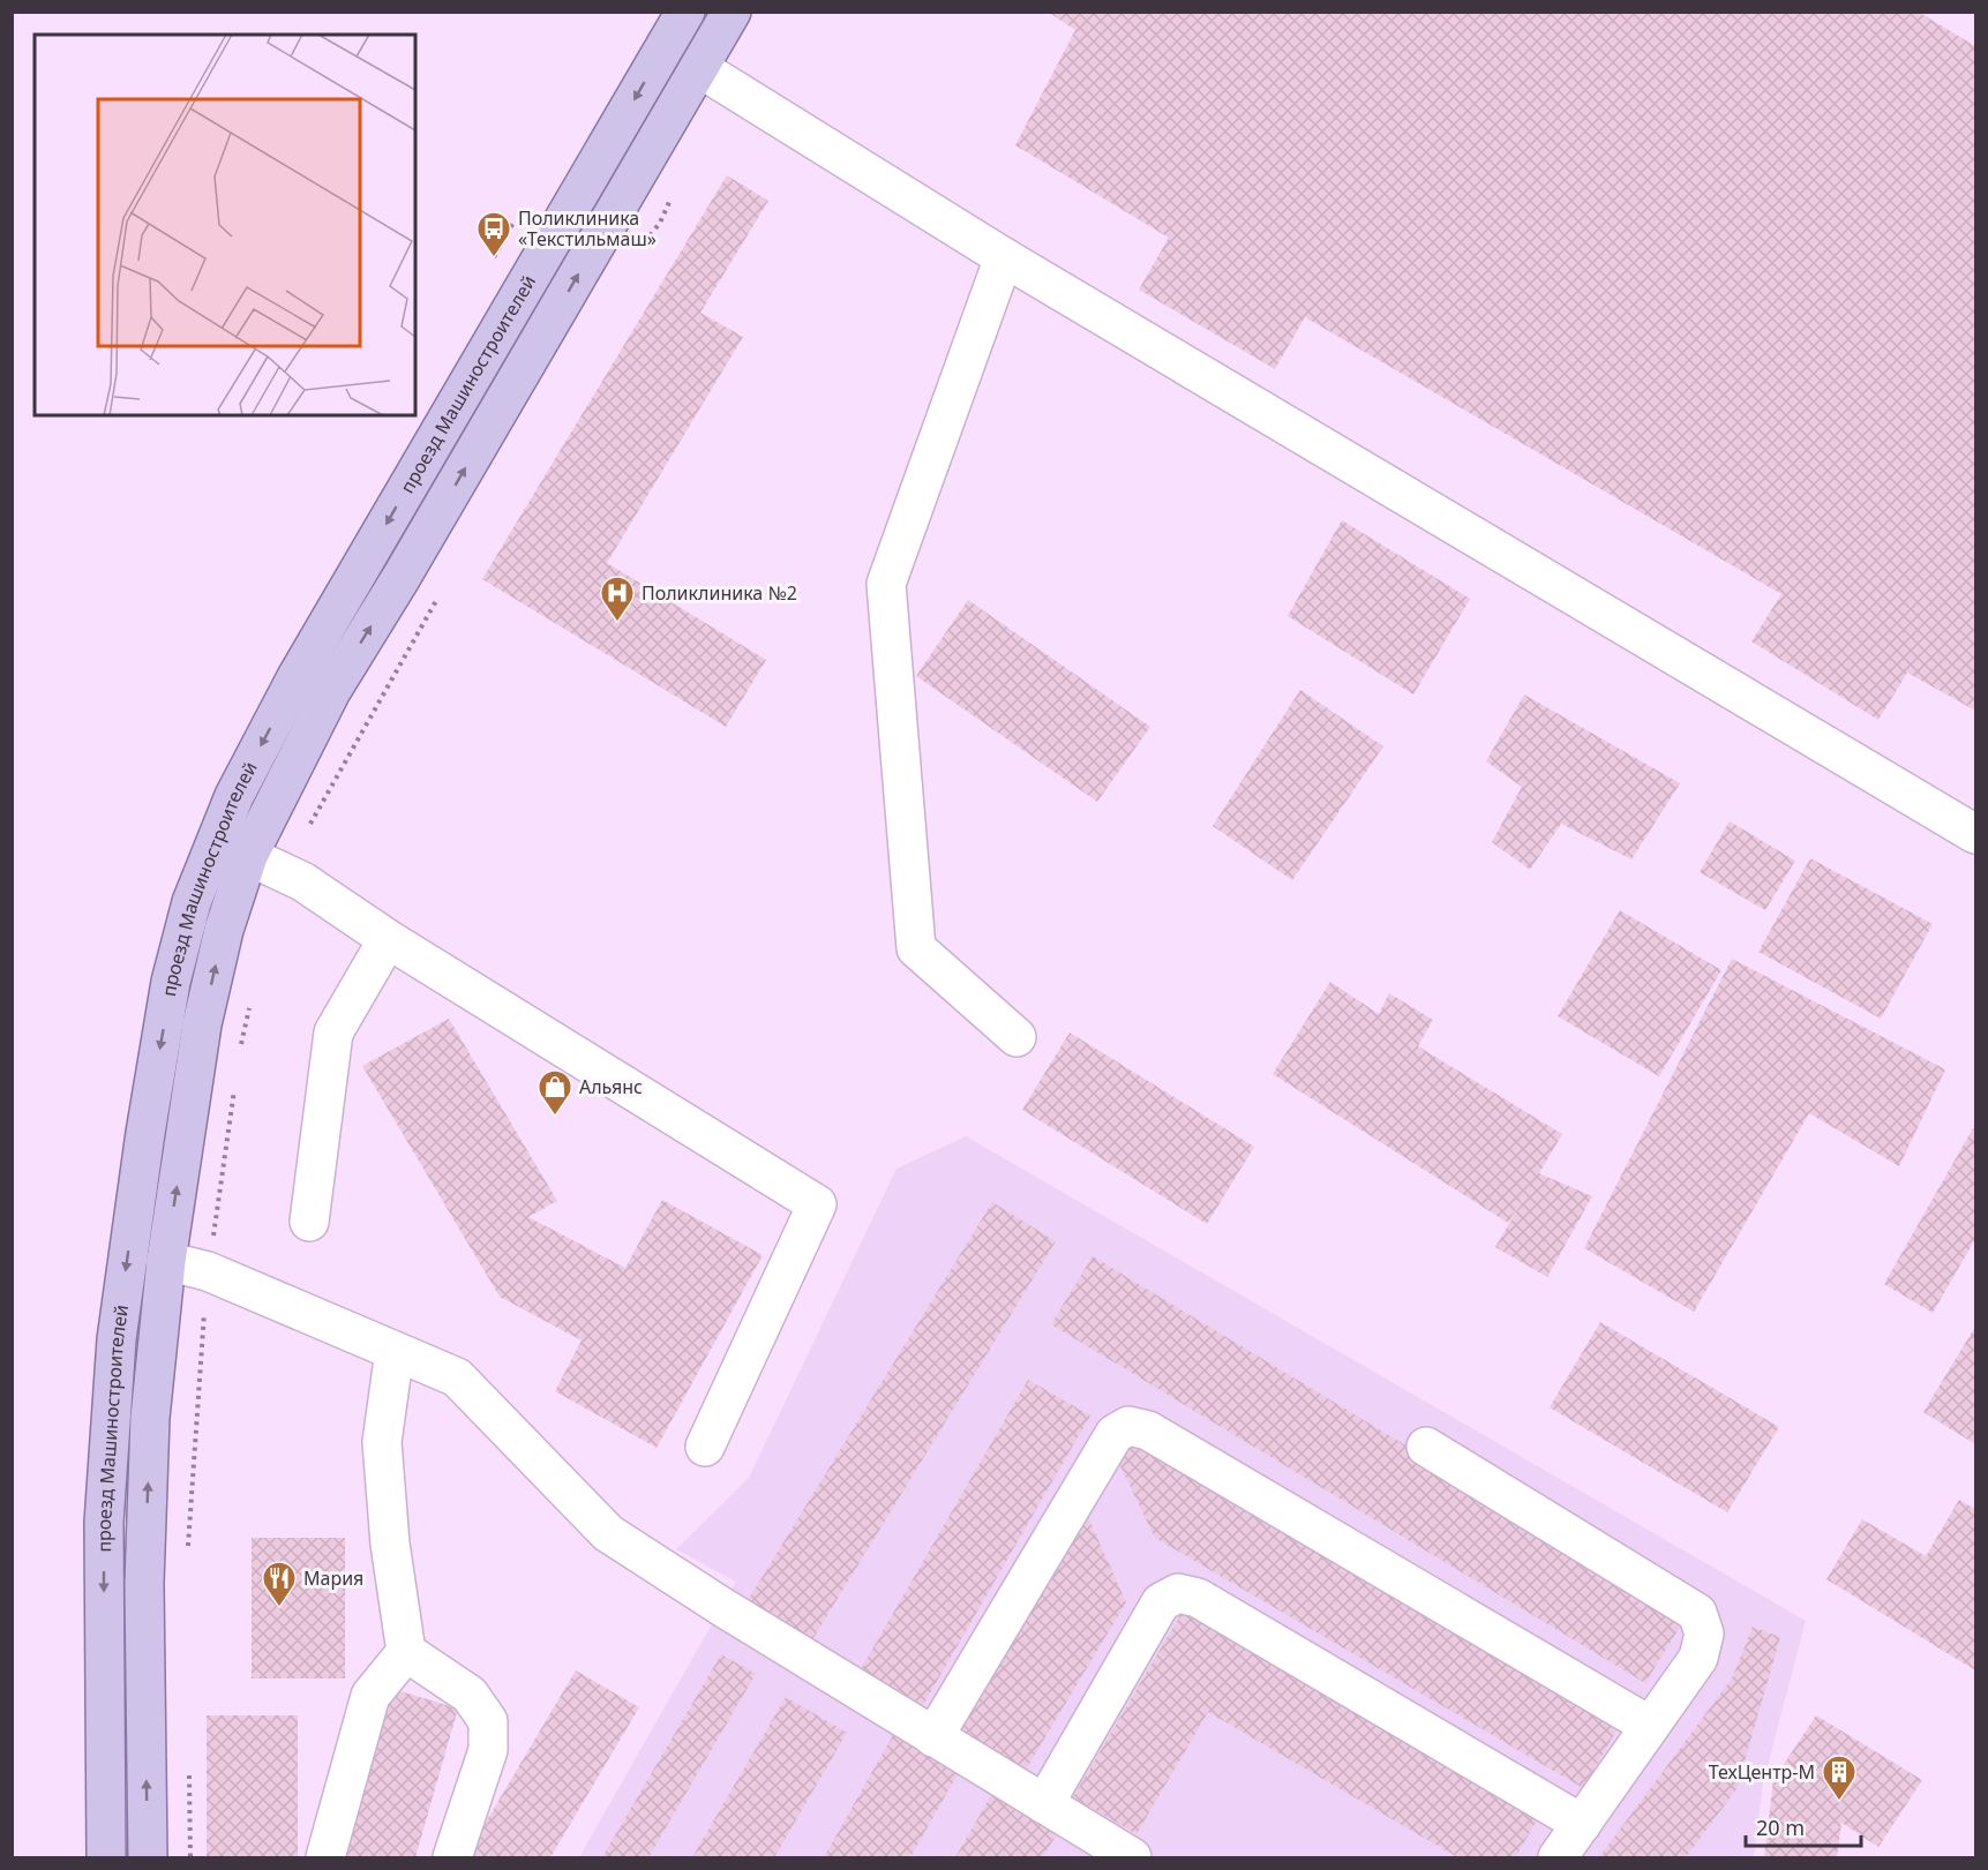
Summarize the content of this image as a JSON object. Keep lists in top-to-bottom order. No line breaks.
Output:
{"streets":{"main road":["проезд Машиностроителей"]},"places":{"bus stop":["Поликлиника «Текстильмаш»"],"hospital":["Поликлиника №2"],"shop":["Альянс"],"restaurant":["Мария"],"building":["ТехЦентр-М"]},"scale_bar":"20 m"}
